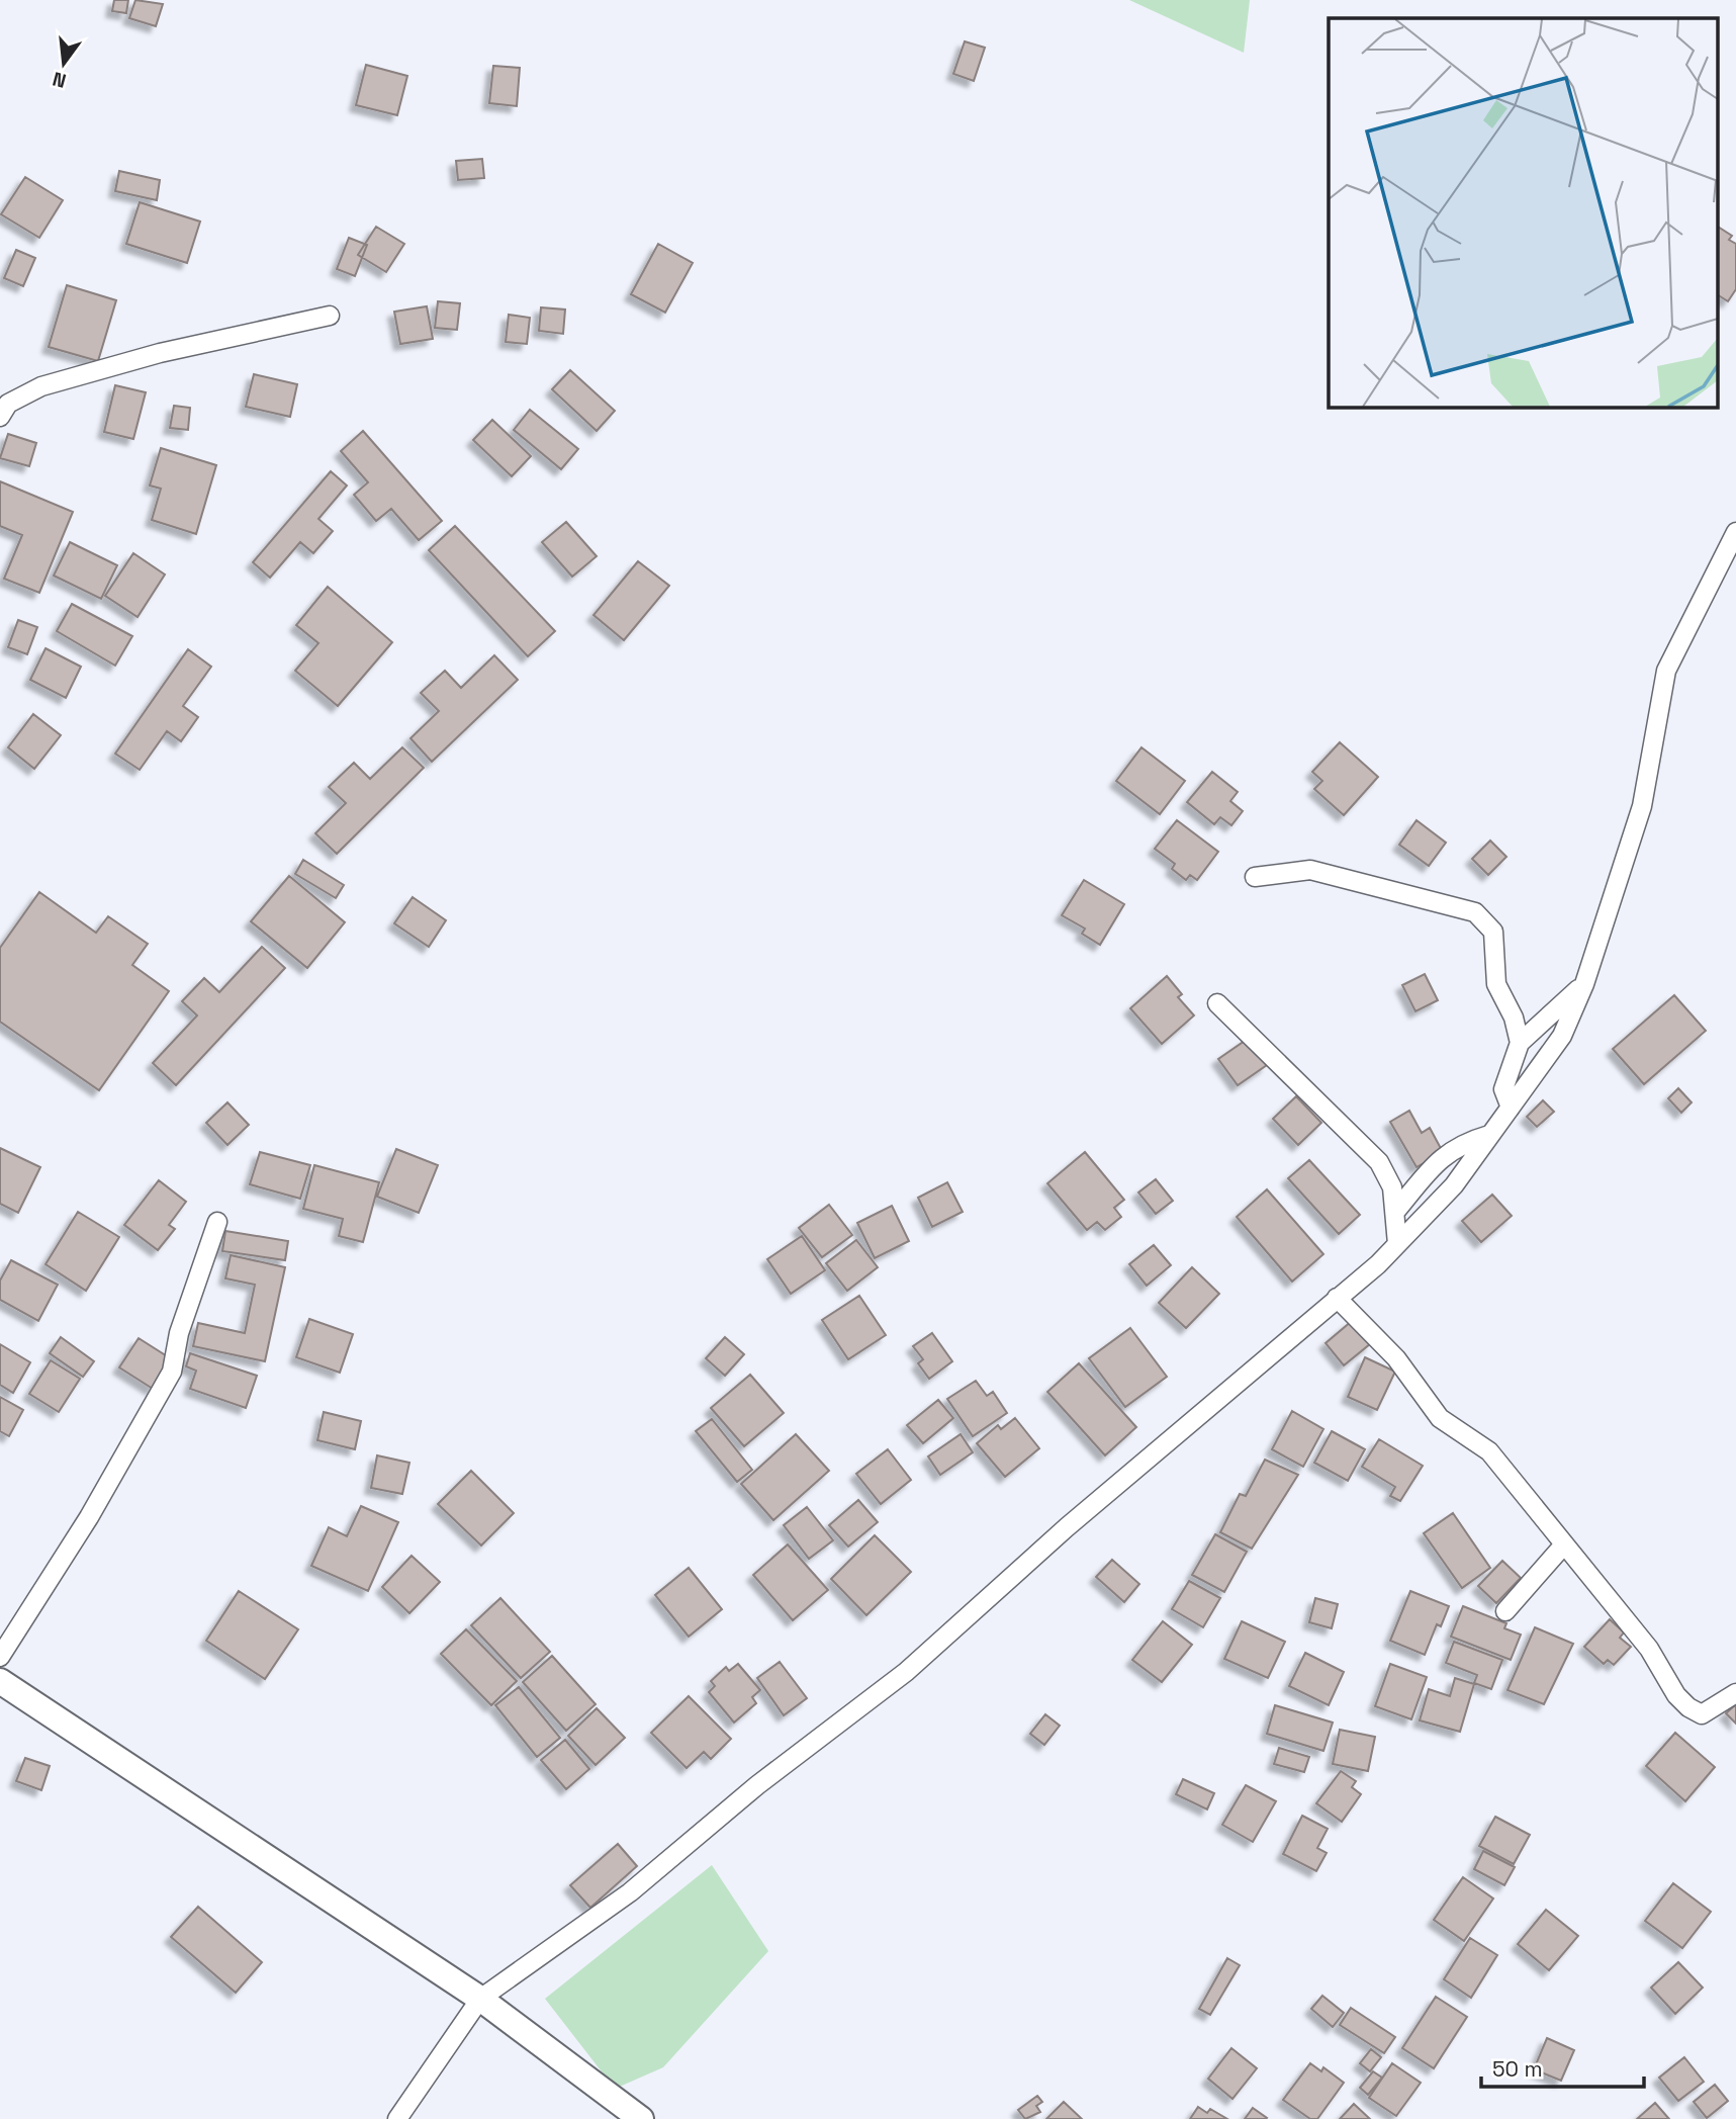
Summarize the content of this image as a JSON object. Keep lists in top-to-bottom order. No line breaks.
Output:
{"scale_bar":"50 m","north":"bottom"}
